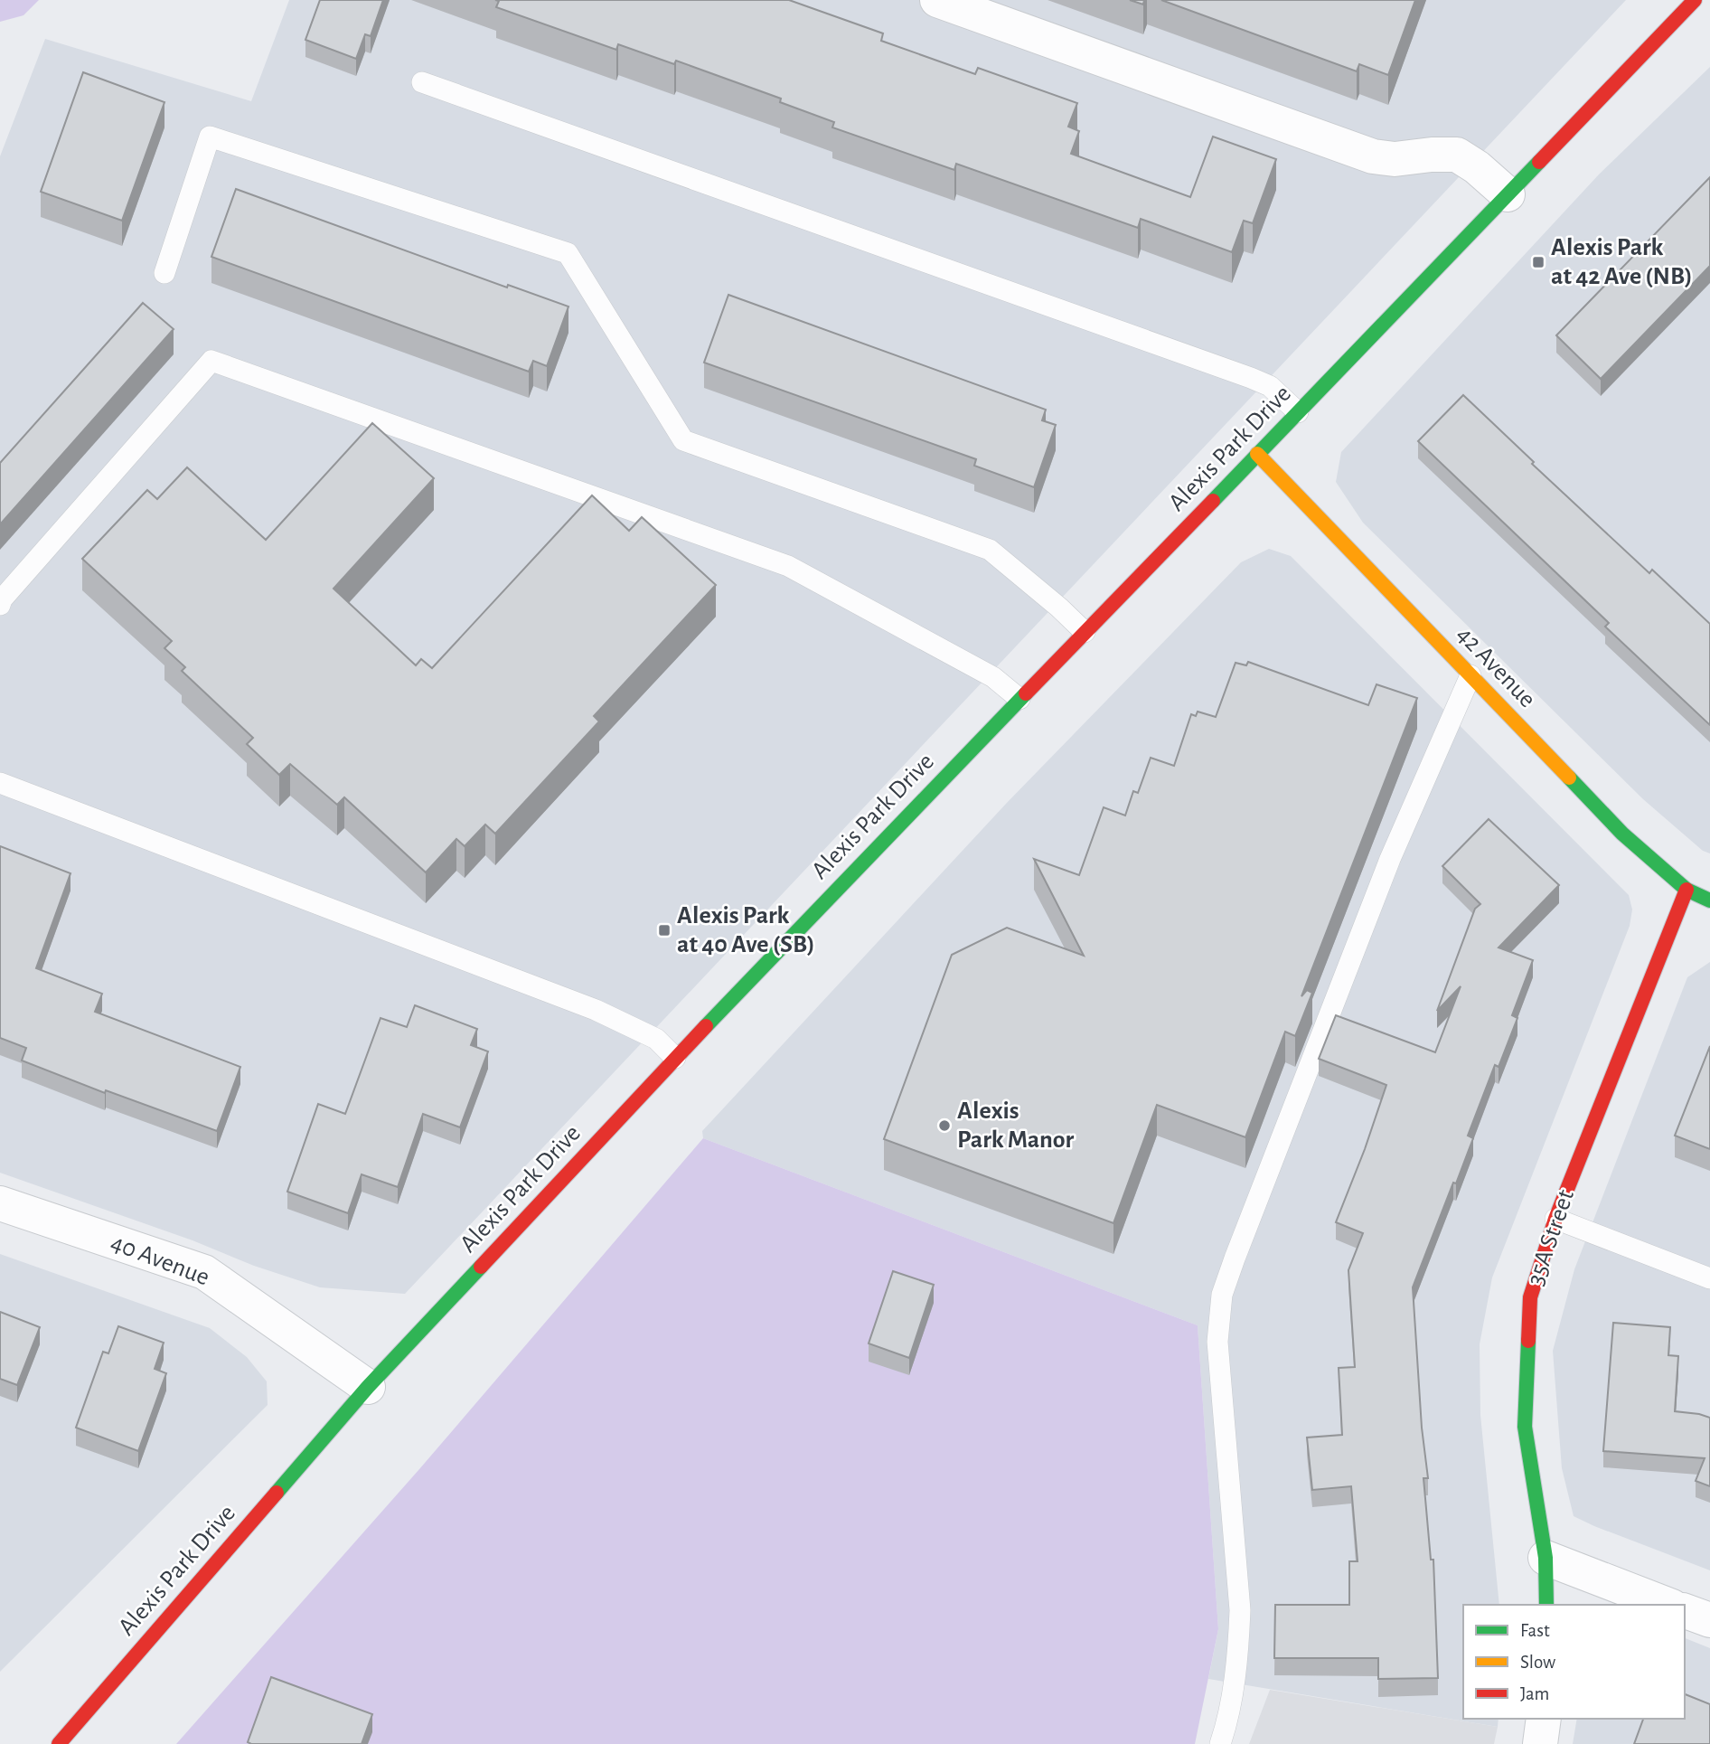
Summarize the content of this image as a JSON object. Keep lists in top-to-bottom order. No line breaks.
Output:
{"streets":{"street":["Alexis Park Drive","42 Avenue","35A Street","40 Avenue"]},"crossings":[["Alexis Park Drive","42 Avenue"],["Alexis Park Drive","40 Avenue"],["42 Avenue","35A Street"]],"places":{"transit":["Alexis Park at 42 Ave (NB)","Alexis Park at 40 Ave (SB)"],"other":["Alexis Park Manor"]},"legend":["Fast","Slow","Jam"]}
